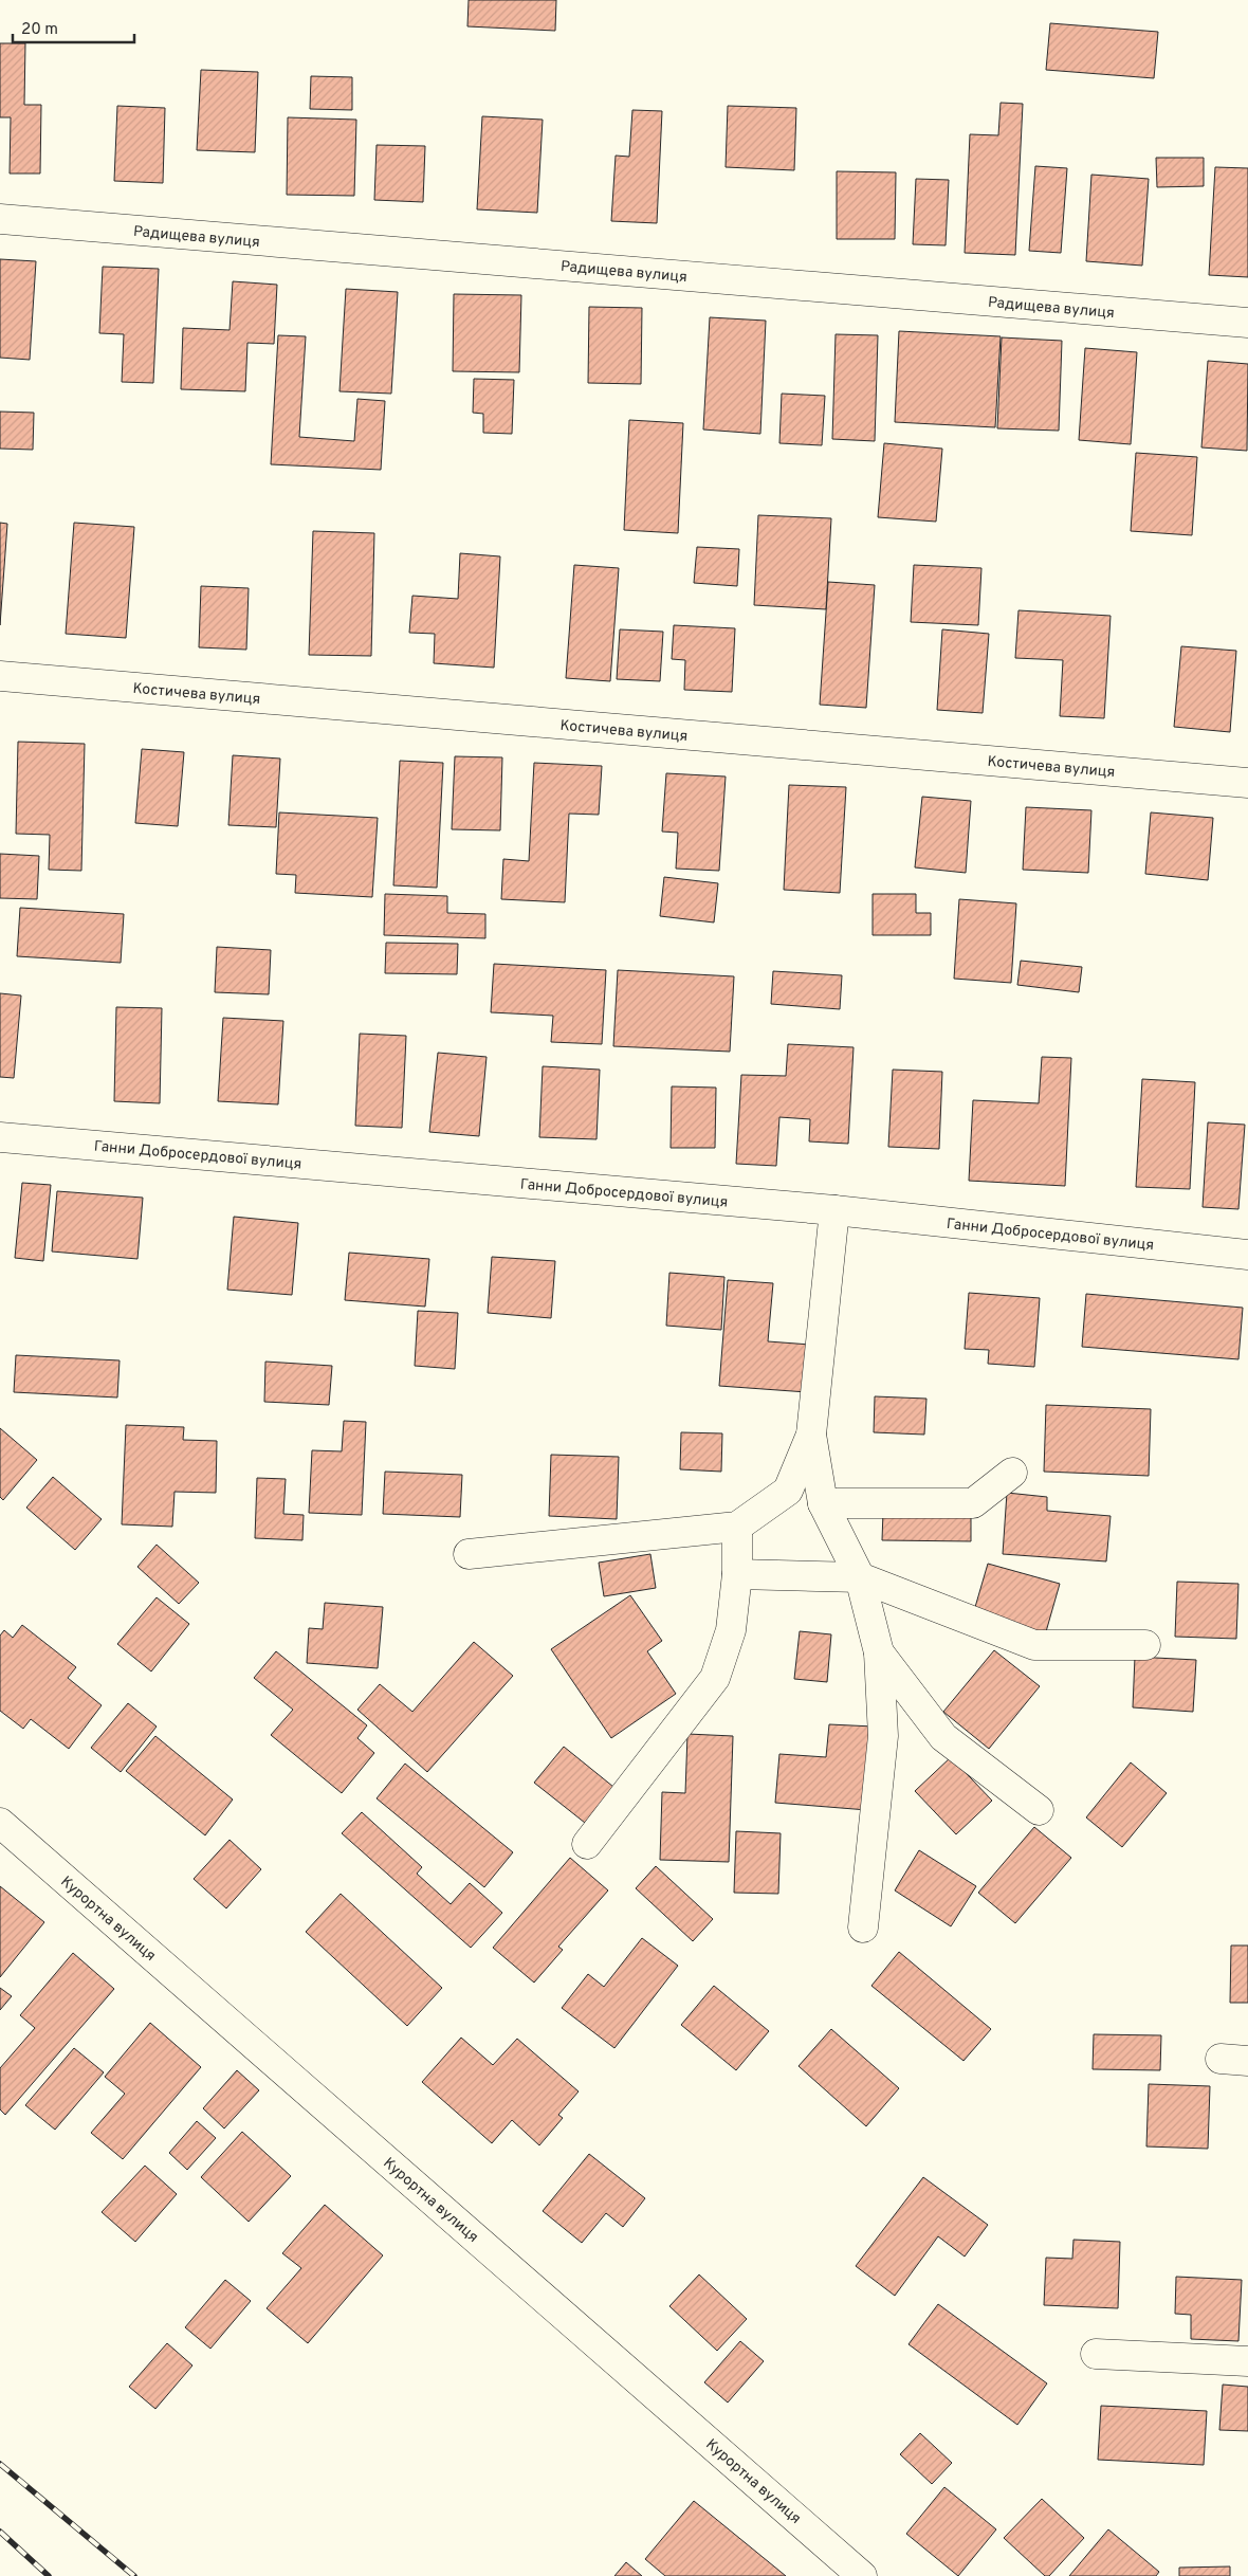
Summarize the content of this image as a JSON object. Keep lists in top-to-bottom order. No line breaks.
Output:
{"streets":{"street":["Радищева вулиця","Костичева вулиця","Ганни Добросердової вулиця","Курортна вулиця"]},"scale_bar":"20 m"}
